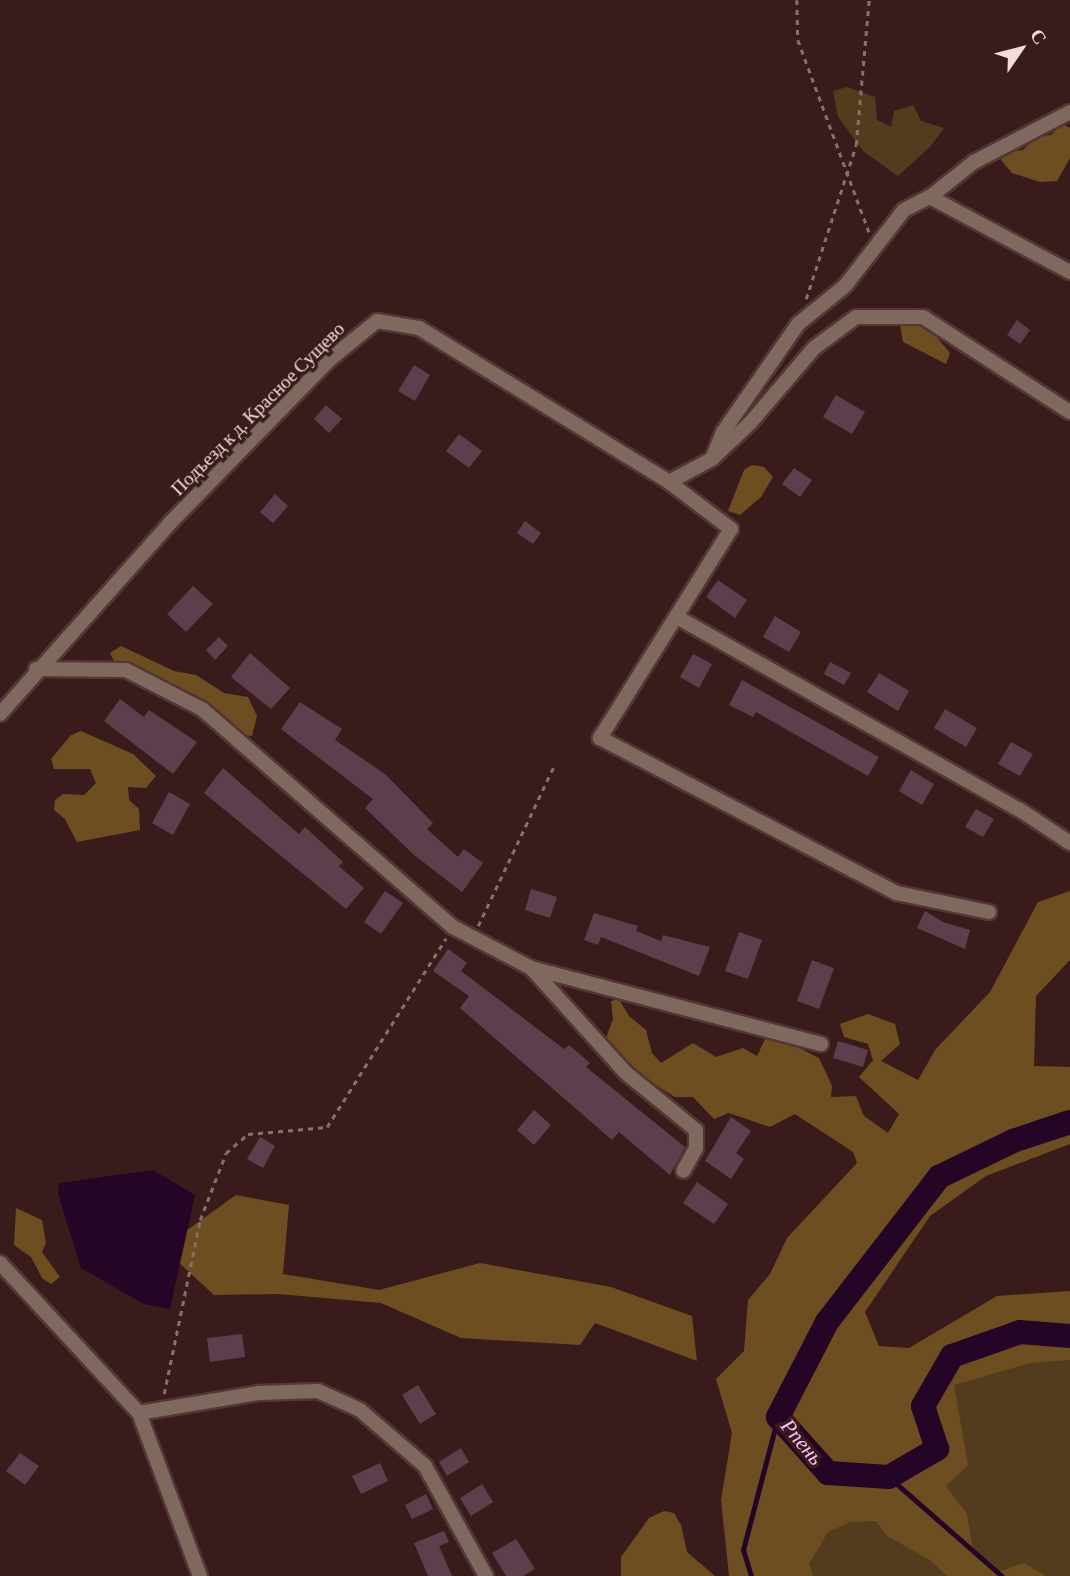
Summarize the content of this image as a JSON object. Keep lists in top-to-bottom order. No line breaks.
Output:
{"streets":{"street":["Подъезд к д. Красное Сущево"]},"water":["Рпень"],"north":"top right"}
